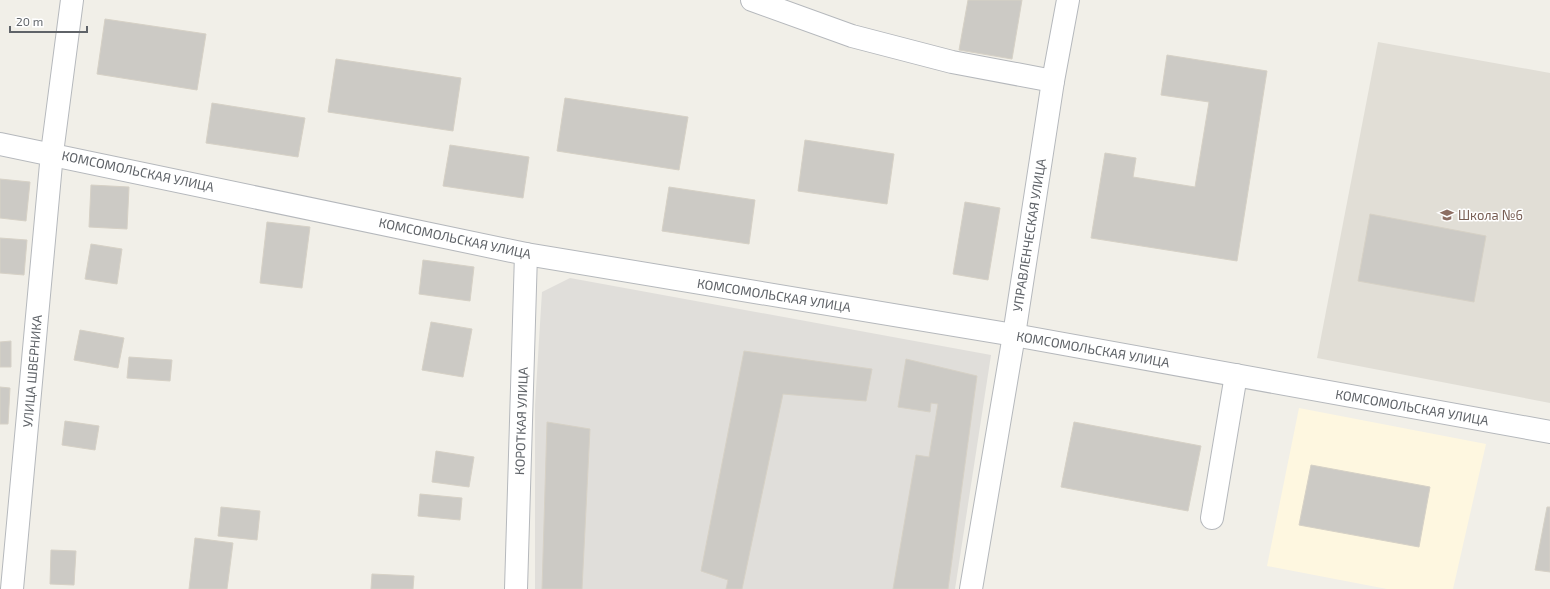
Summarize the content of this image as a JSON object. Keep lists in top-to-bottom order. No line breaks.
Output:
{"streets":{"street":["КОМСОМОЛЬСКАЯ УЛИЦА","УПРАВЛЕНЧЕСКАЯ УЛИЦА","УЛИЦА ШВЕРНИКА","КОРОТКАЯ УЛИЦА"]},"crossings":[["КОМСОМОЛЬСКАЯ УЛИЦА","УПРАВЛЕНЧЕСКАЯ УЛИЦА"],["КОМСОМОЛЬСКАЯ УЛИЦА","УЛИЦА ШВЕРНИКА"],["КОМСОМОЛЬСКАЯ УЛИЦА","КОРОТКАЯ УЛИЦА"]],"places":{"school or university":["Школа №6"]},"scale_bar":"20 m"}
